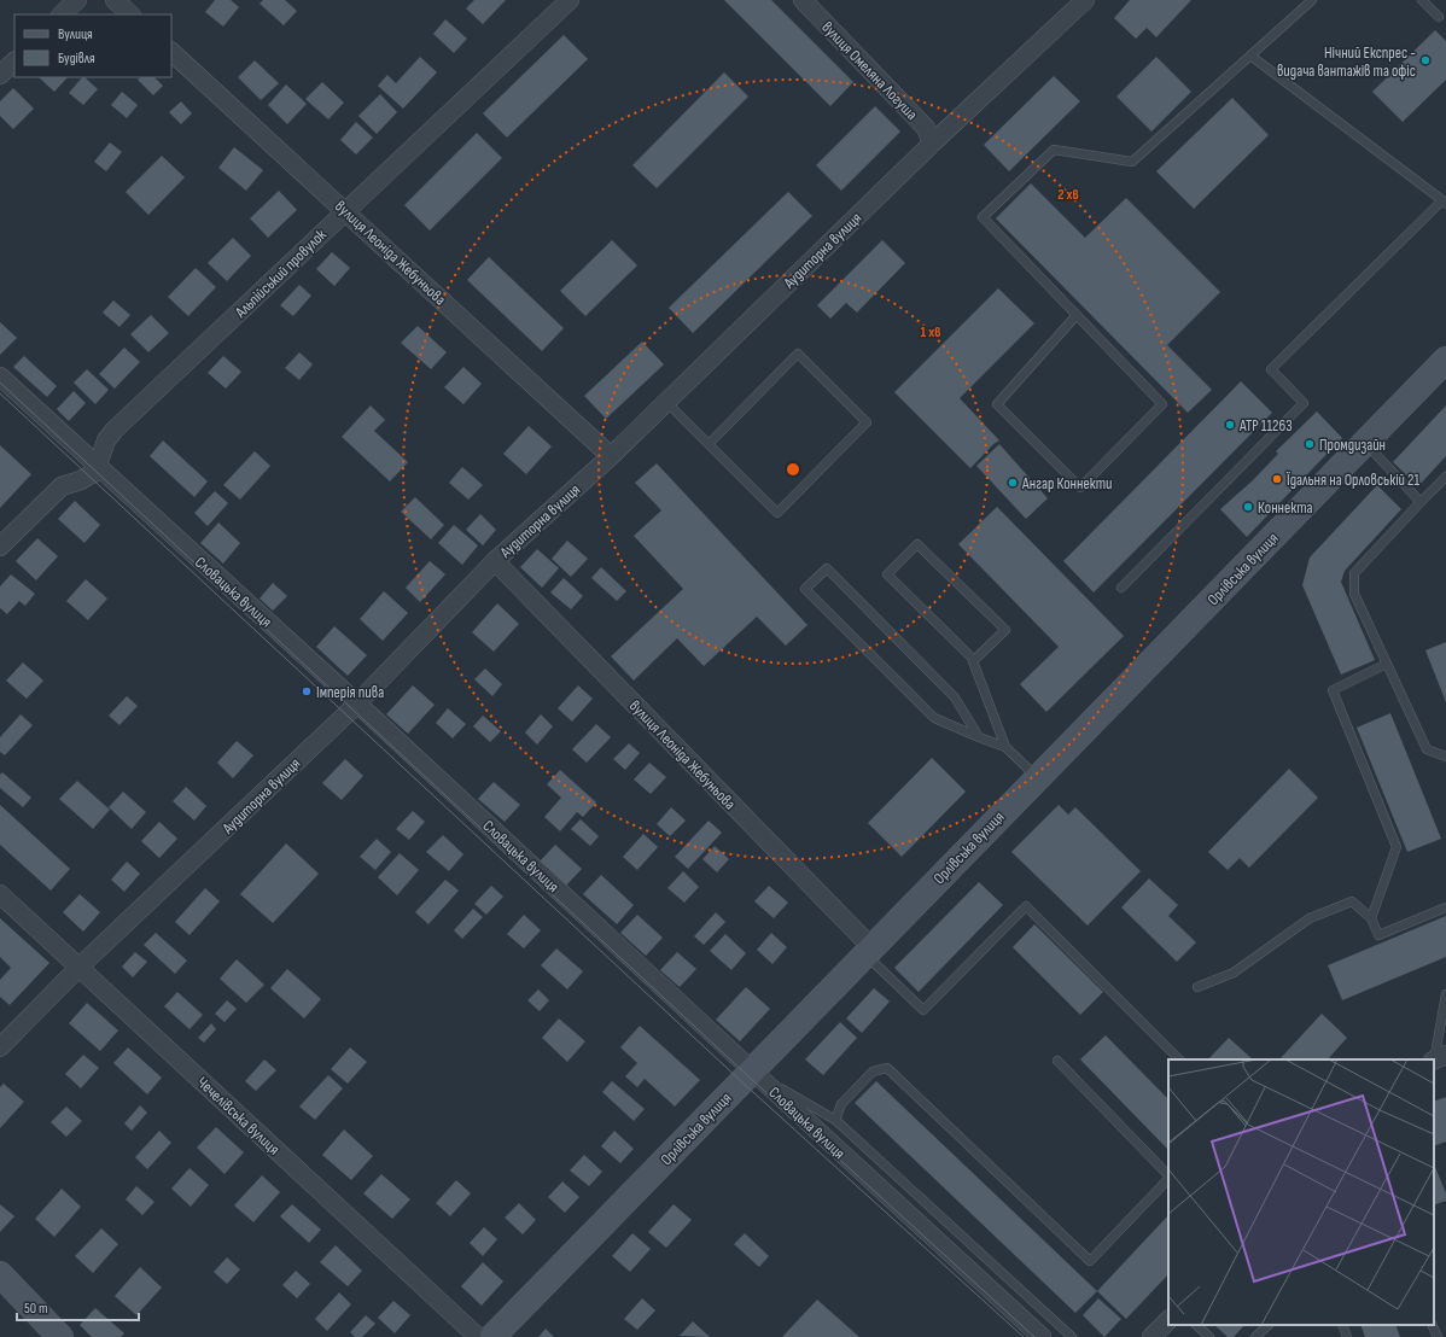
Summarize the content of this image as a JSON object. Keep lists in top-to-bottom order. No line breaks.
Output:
{"streets":{"street":["вулиця Омеляна Логуша","Аудиторна вулиця","вулиця Леоніда Жебуньова","Альпійський провулок","Орлівська вулиця","Словацька вулиця","Чечелівська вулиця"]},"crossings":[["вулиця Омеляна Логуша","Аудиторна вулиця"],["Аудиторна вулиця","вулиця Леоніда Жебуньова"],["Аудиторна вулиця","Словацька вулиця"],["Аудиторна вулиця","Чечелівська вулиця"],["вулиця Леоніда Жебуньова","Альпійський провулок"],["вулиця Леоніда Жебуньова","Орлівська вулиця"],["Альпійський провулок","Словацька вулиця"],["Орлівська вулиця","Словацька вулиця"]],"places":["Нічний Експрес - видача вантажів та офіс","ATP 11263","Промдизайн","Їдальня на Орловській 21","Ангар Коннекти","Коннекта","Імперія пива"],"legend":["Вулиця","Будівля"],"scale_bar":"50 m","rings":["2 хв","1 хв"]}
